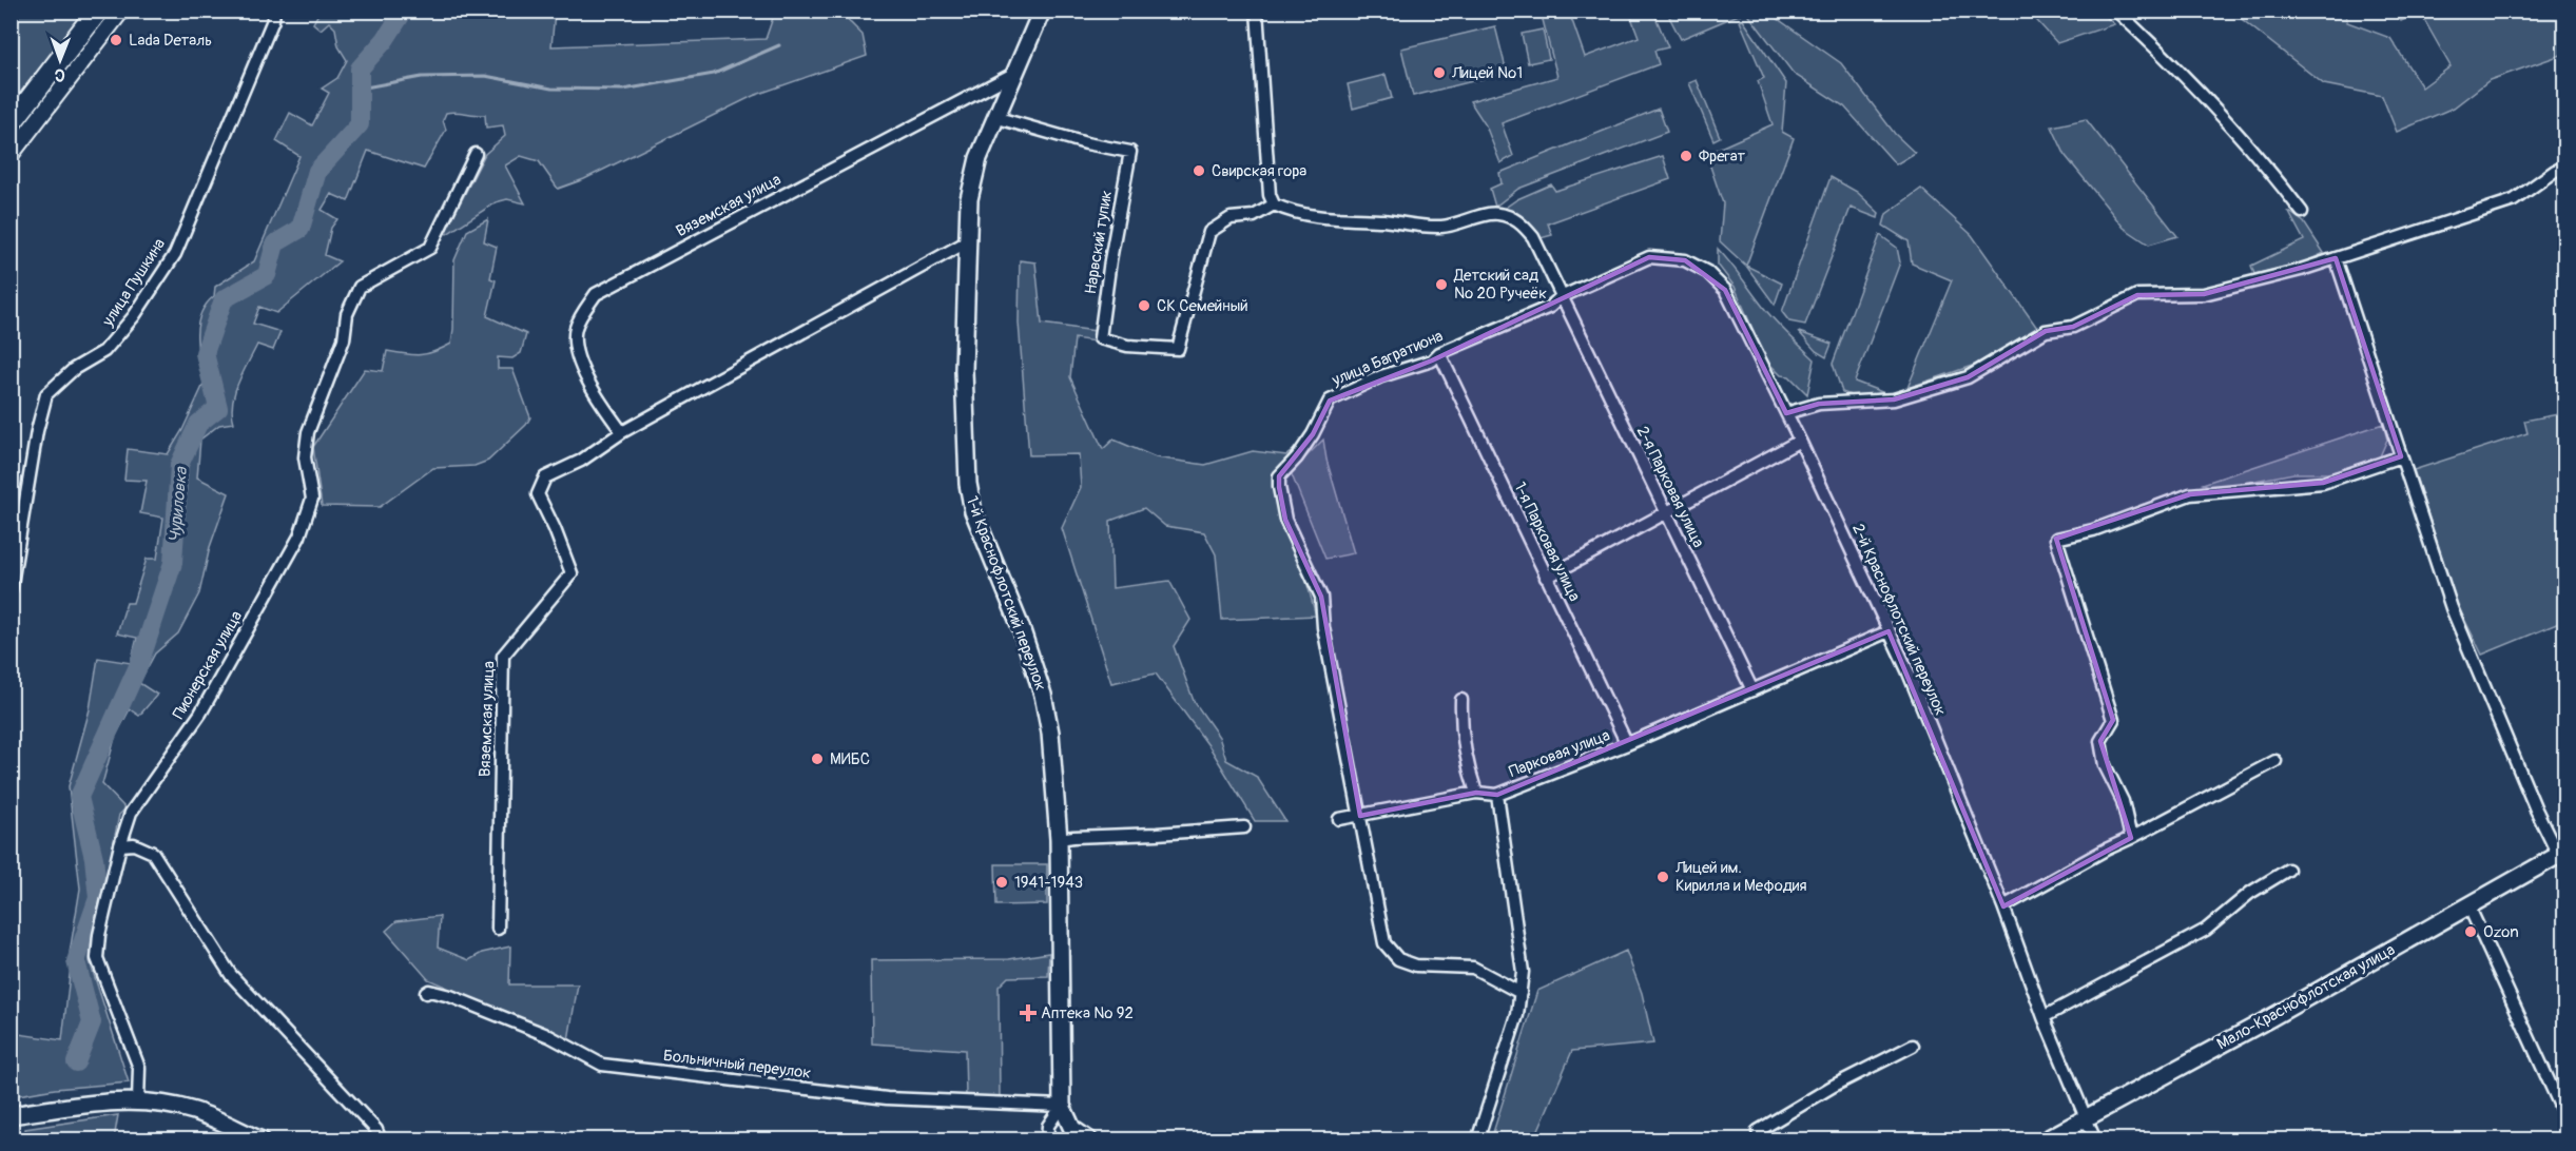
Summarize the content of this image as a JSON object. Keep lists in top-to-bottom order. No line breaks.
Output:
{"streets":{"street":["Вяземская улица","Нарвский тупик","улица Пушкина","улица Багратиона","2-я Парковая улица","1-я Парковая улица","1-й Краснофлотский переулок","2-й Краснофлотский переулок","Пионерская улица","Парковая улица","Мало-Краснофлотская улица","Больничный переулок"]},"crossings":[["Вяземская улица","1-й Краснофлотский переулок"],["Нарвский тупик","1-й Краснофлотский переулок"],["улица Багратиона","2-я Парковая улица"],["улица Багратиона","1-я Парковая улица"],["улица Багратиона","2-й Краснофлотский переулок"],["улица Багратиона","Парковая улица"],["2-я Парковая улица","2-й Краснофлотский переулок"],["2-я Парковая улица","Парковая улица"],["1-я Парковая улица","Парковая улица"],["1-й Краснофлотский переулок","Больничный переулок"],["2-й Краснофлотский переулок","Парковая улица"],["2-й Краснофлотский переулок","Мало-Краснофлотская улица"]],"water":["Чуриловка"],"places":{"other":["Lada Dеталь","Лицей №1","Фрегат","Свирская гора","Детский сад № 20 Ручеёк","СК Семейный","МИБС","Лицей им. Кирилла и Мефодия","1941-1943","Ozon"],"health":["Аптека № 92"]},"north":"bottom"}
